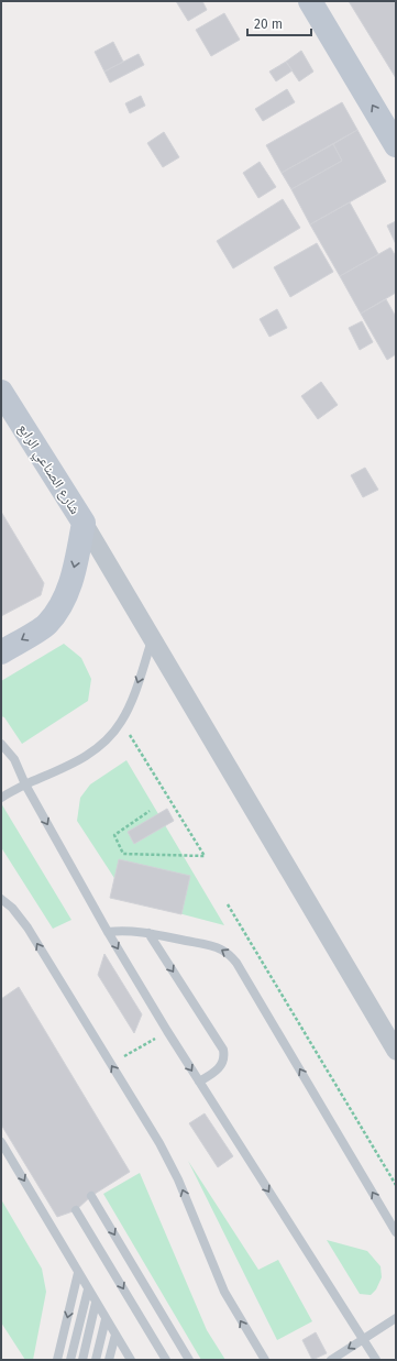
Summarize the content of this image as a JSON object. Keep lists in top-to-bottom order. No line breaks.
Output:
{"streets":{"main road":["شارع الصناعي الرابع"]},"scale_bar":"20 m"}
